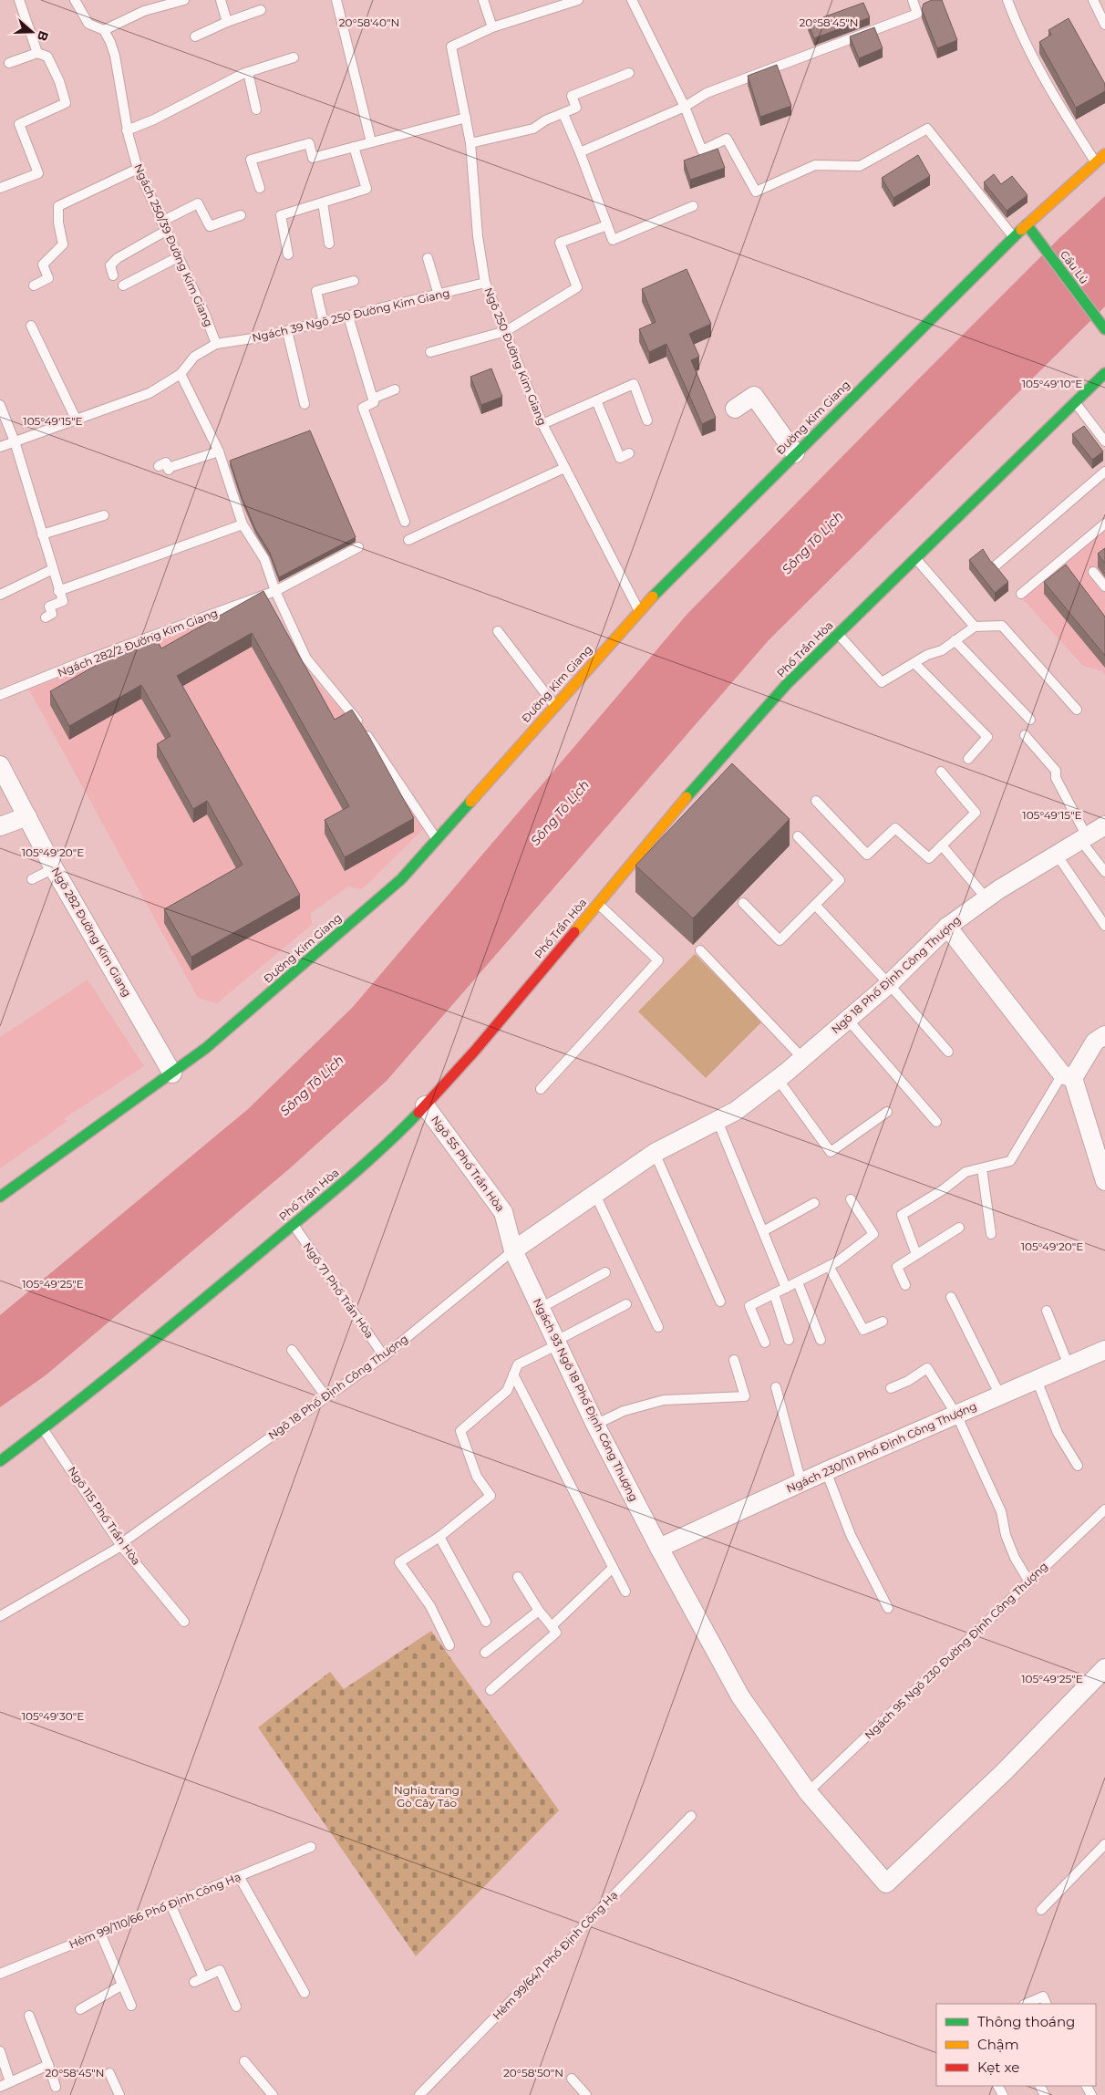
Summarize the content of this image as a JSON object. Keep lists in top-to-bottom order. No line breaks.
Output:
{"streets":{"main road":["Cầu Lủ","Đường Kim Giang","Phố Trần Hòa"],"street":["Ngõ 282 Đường Kim Giang","Ngõ 18 Phố Định Công Thượng","Ngõ 55 Phố Trần Hòa","Ngách 93 Ngõ 18 Phố Định Công Thượng","Ngách 230/111 Phố Định Công Thượng"],"lane":["Ngách 250/39 Đường Kim Giang","Ngách 39 Ngõ 250 Đường Kim Giang","Ngõ 250 Đường Kim Giang","Ngách 282/2 Đường Kim Giang","Ngõ 71 Phố Trần Hòa","Ngõ 115 Phố Trần Hòa","Ngách 95 Ngõ 230 Đường Định Công Thượng","Hẻm 99/110/66 Phố Định Công Hạ","Hẻm 99/64/1 Phố Định Công Hạ"]},"crossings":[["Ngách 250/39 Đường Kim Giang","Ngách 39 Ngõ 250 Đường Kim Giang"],["Cầu Lủ","Đường Kim Giang"],["Ngách 39 Ngõ 250 Đường Kim Giang","Ngõ 250 Đường Kim Giang"],["Ngõ 250 Đường Kim Giang","Đường Kim Giang"],["Đường Kim Giang","Ngõ 282 Đường Kim Giang"],["Phố Trần Hòa","Ngõ 55 Phố Trần Hòa"],["Phố Trần Hòa","Ngõ 71 Phố Trần Hòa"],["Phố Trần Hòa","Ngõ 115 Phố Trần Hòa"],["Ngõ 18 Phố Định Công Thượng","Ngõ 55 Phố Trần Hòa"],["Ngõ 18 Phố Định Công Thượng","Ngõ 71 Phố Trần Hòa"],["Ngõ 18 Phố Định Công Thượng","Ngách 93 Ngõ 18 Phố Định Công Thượng"],["Ngõ 18 Phố Định Công Thượng","Ngõ 115 Phố Trần Hòa"],["Ngõ 55 Phố Trần Hòa","Ngách 93 Ngõ 18 Phố Định Công Thượng"],["Ngách 93 Ngõ 18 Phố Định Công Thượng","Ngách 230/111 Phố Định Công Thượng"],["Ngách 93 Ngõ 18 Phố Định Công Thượng","Ngách 95 Ngõ 230 Đường Định Công Thượng"]],"water":["Sông Tô Lịch"],"parks":["Nghĩa trang Gò Cây Táo"],"legend":["Thông thoáng","Chậm","Kẹt xe"],"north":"right","coordinates":["20°58'40\"N","20°58'45\"N","105°49'10\"E","105°49'15\"E","105°49'20\"E","105°49'25\"E","105°49'30\"E","20°58'50\"N"]}
